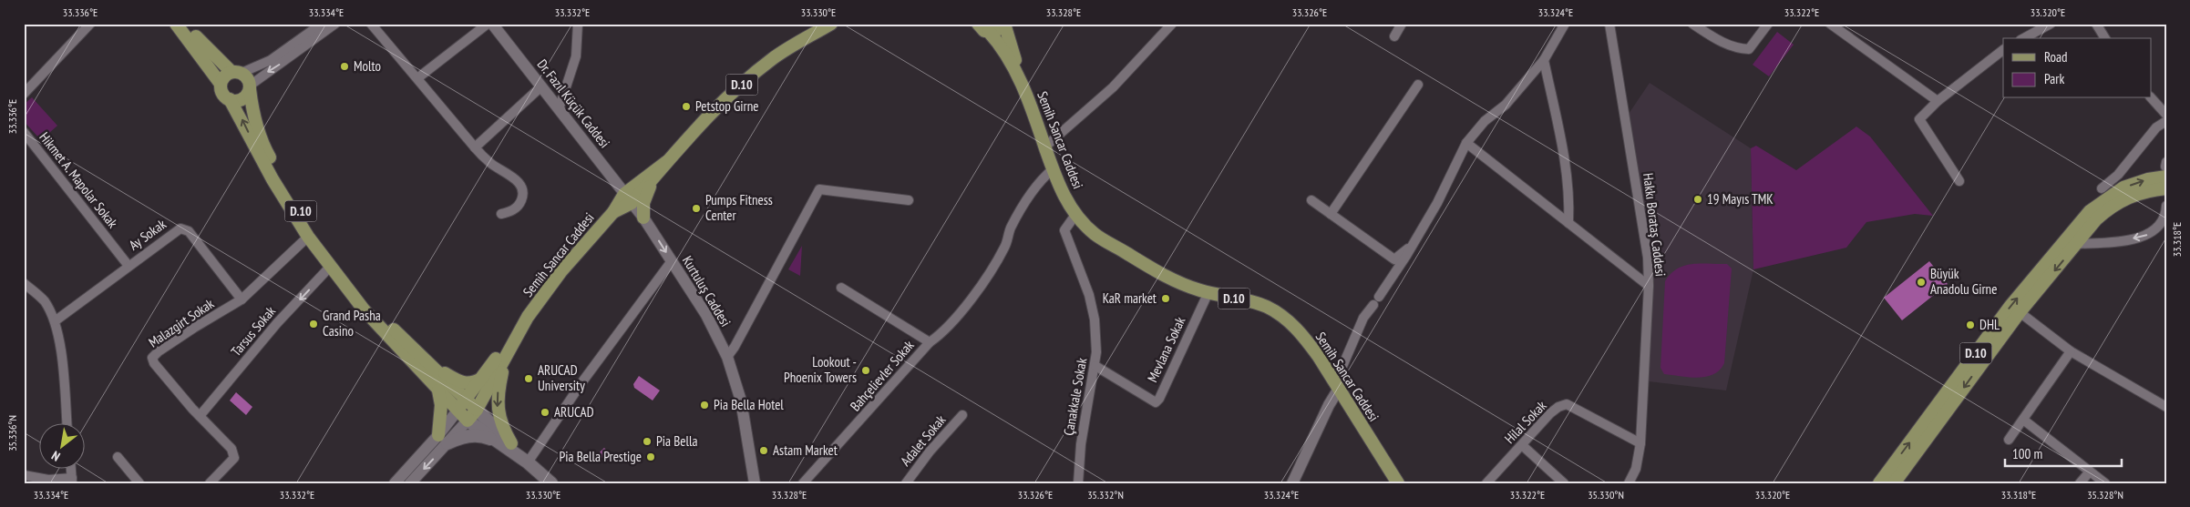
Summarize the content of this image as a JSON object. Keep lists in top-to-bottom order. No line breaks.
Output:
{"streets":{"main road":["D.10","Semih Sancar Caddesi"],"street":["Dr. Fazıl Küçük Caddesi","Hikmet A. Mapolar Sokak","Hakkı Borataş Caddesi","Ay Sokak","Kurtuluş Caddesi","Malazgirt Sokak","Tarsus Sokak","Mevlana Sokak","Bahçelievler Sokak","Çanakkale Sokak","Hilal Sokak","Adalet Sokak"]},"crossings":[["D.10","Semih Sancar Caddesi"],["D.10","Malazgirt Sokak"],["D.10","Tarsus Sokak"],["Dr. Fazıl Küçük Caddesi","Semih Sancar Caddesi"],["Dr. Fazıl Küçük Caddesi","Kurtuluş Caddesi"],["Semih Sancar Caddesi","Kurtuluş Caddesi"],["Semih Sancar Caddesi","Mevlana Sokak"],["Semih Sancar Caddesi","Çanakkale Sokak"],["Hikmet A. Mapolar Sokak","Ay Sokak"],["Hakkı Borataş Caddesi","Hilal Sokak"],["Ay Sokak","Malazgirt Sokak"],["Malazgirt Sokak","Tarsus Sokak"],["Mevlana Sokak","Çanakkale Sokak"]],"one_way":["Tarsus Sokak"],"places":["Molto","Petstop Girne","19 Mayıs TMK","Pumps Fitness Center","Büyük Anadolu Girne","KaR market","Grand Pasha Casino","DHL","Lookout - Phoenix Towers","ARUCAD University","Pia Bella Hotel","ARUCAD","Pia Bella","Astam Market","Pia Bella Prestige"],"legend":["Road","Park"],"scale_bar":"100 m","north":"bottom left","coordinates":["33.336°E","33.334°E","33.332°E","33.330°E","33.328°E","33.326°E","33.324°E","33.322°E","33.320°E","33.318°E","35.336°N","35.332°N","35.330°N","35.328°N"]}
